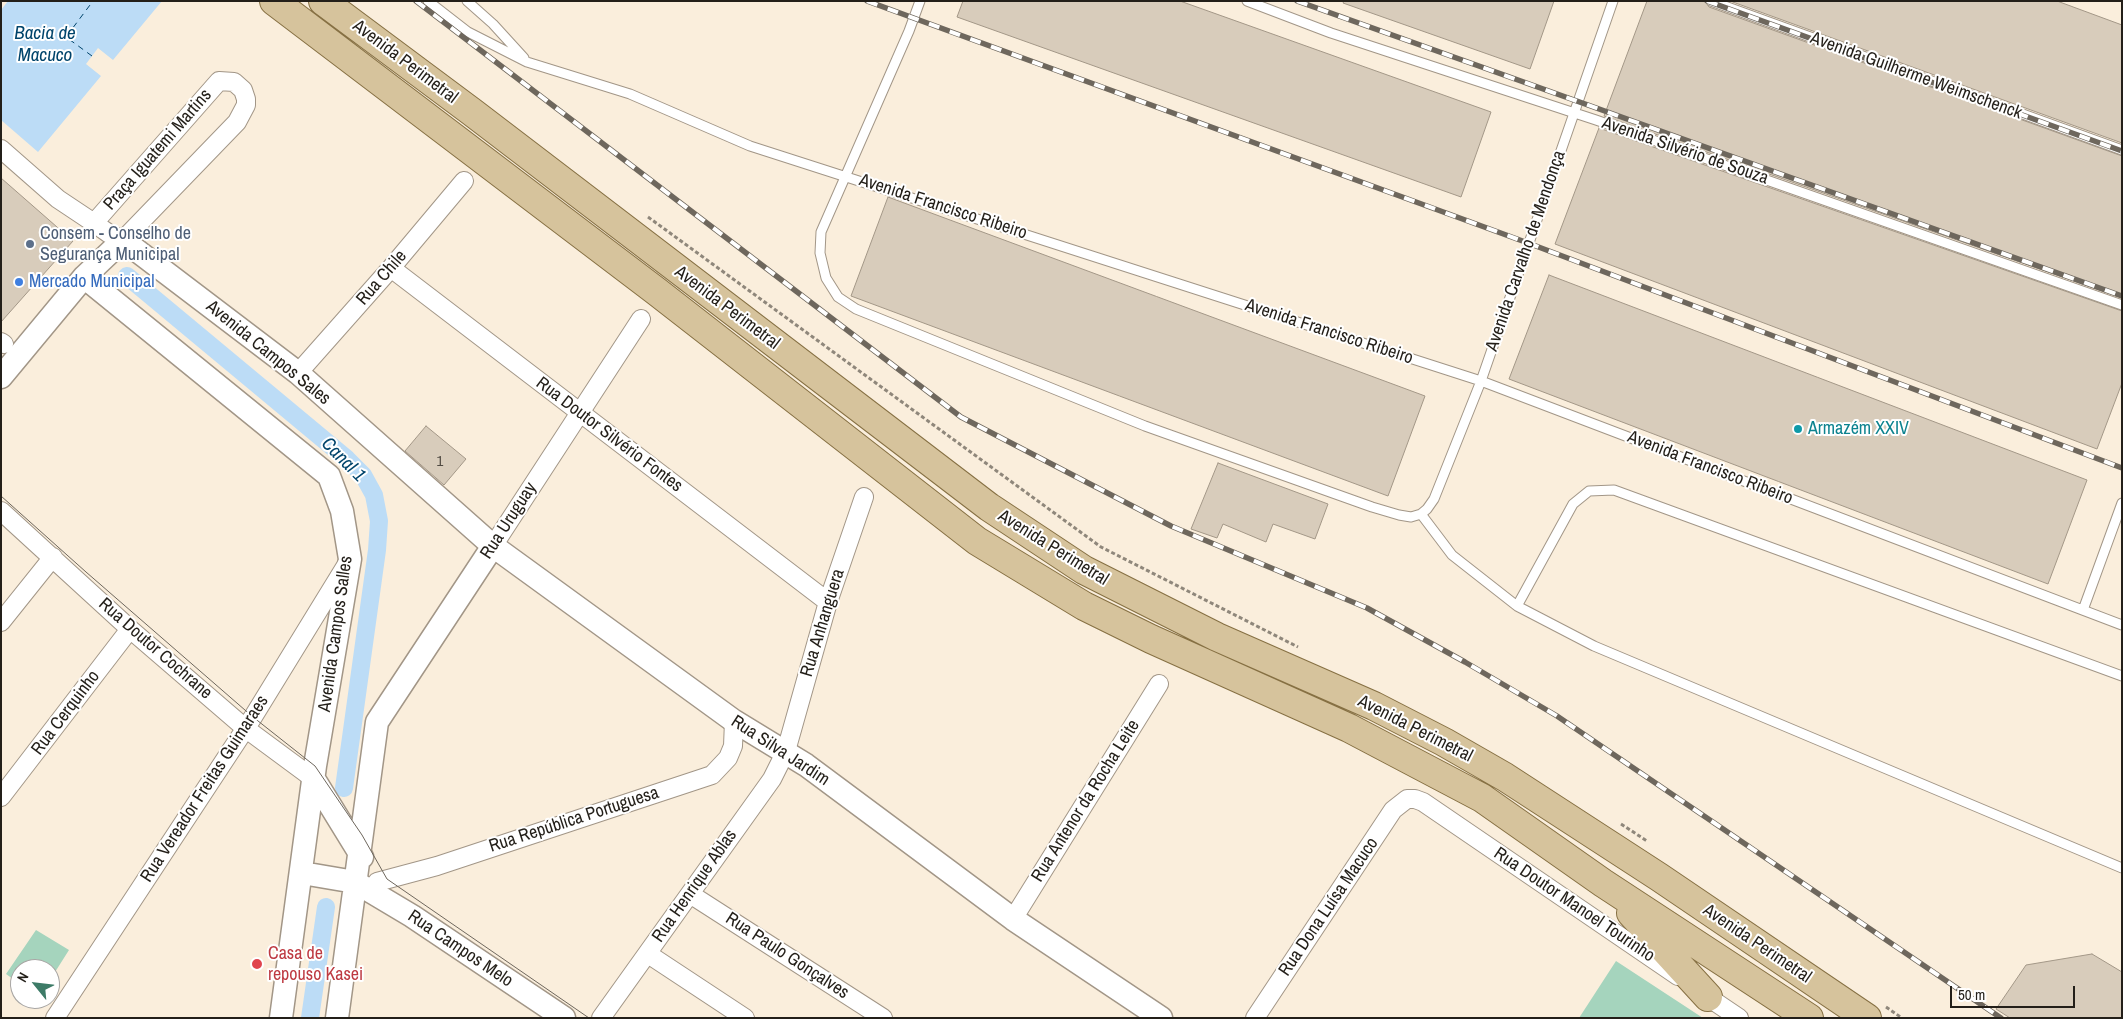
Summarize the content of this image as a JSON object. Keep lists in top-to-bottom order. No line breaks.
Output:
{"streets":{"main road":["Avenida Perimetral"],"street":["Praça Iguatemi Martins","Rua Chile","Avenida Campos Sales","Rua Doutor Silvério Fontes","Rua Uruguay","Rua Anhanguera","Avenida Campos Salles","Rua Doutor Cochrane","Rua Cerquinho","Rua Silva Jardim","Rua Vereador Freitas Guimaraes","Rua Antenor da Rocha Leite","Rua República Portuguesa","Rua Henrique Ablas","Rua Doutor Manoel Tourinho","Rua Dona Luísa Macuco","Rua Campos Melo","Rua Paulo Gonçalves"],"lane":["Avenida Guilherme Weimschenck","Avenida Silvério de Souza","Avenida Francisco Ribeiro","Avenida Carvalho de Mendonça"]},"crossings":[["Praça Iguatemi Martins","Avenida Campos Sales"],["Avenida Silvério de Souza","Avenida Carvalho de Mendonça"],["Avenida Francisco Ribeiro","Avenida Carvalho de Mendonça"],["Rua Chile","Avenida Campos Sales"],["Rua Chile","Rua Doutor Silvério Fontes"],["Avenida Campos Sales","Rua Silva Jardim"],["Rua Doutor Silvério Fontes","Rua Uruguay"],["Rua Doutor Silvério Fontes","Rua Anhanguera"],["Rua Uruguay","Rua Silva Jardim"],["Rua Anhanguera","Rua Silva Jardim"],["Rua Anhanguera","Rua Henrique Ablas"],["Avenida Campos Salles","Rua Doutor Cochrane"],["Avenida Campos Salles","Rua Vereador Freitas Guimaraes"],["Rua Doutor Cochrane","Rua Cerquinho"],["Rua Doutor Cochrane","Rua Vereador Freitas Guimaraes"],["Rua Silva Jardim","Rua Antenor da Rocha Leite"],["Rua Silva Jardim","Rua República Portuguesa"],["Rua Silva Jardim","Rua Henrique Ablas"],["Rua República Portuguesa","Rua Campos Melo"],["Rua Henrique Ablas","Rua Paulo Gonçalves"],["Rua Doutor Manoel Tourinho","Rua Dona Luísa Macuco"]],"water":["Bacia de Macuco","Canal 1"],"places":["Consem - Conselho de Segurança Municipal","Mercado Municipal","Armazém XXIV","Casa de repouso Kasei"],"house_numbers":["1"],"scale_bar":"50 m","north":"top left"}
